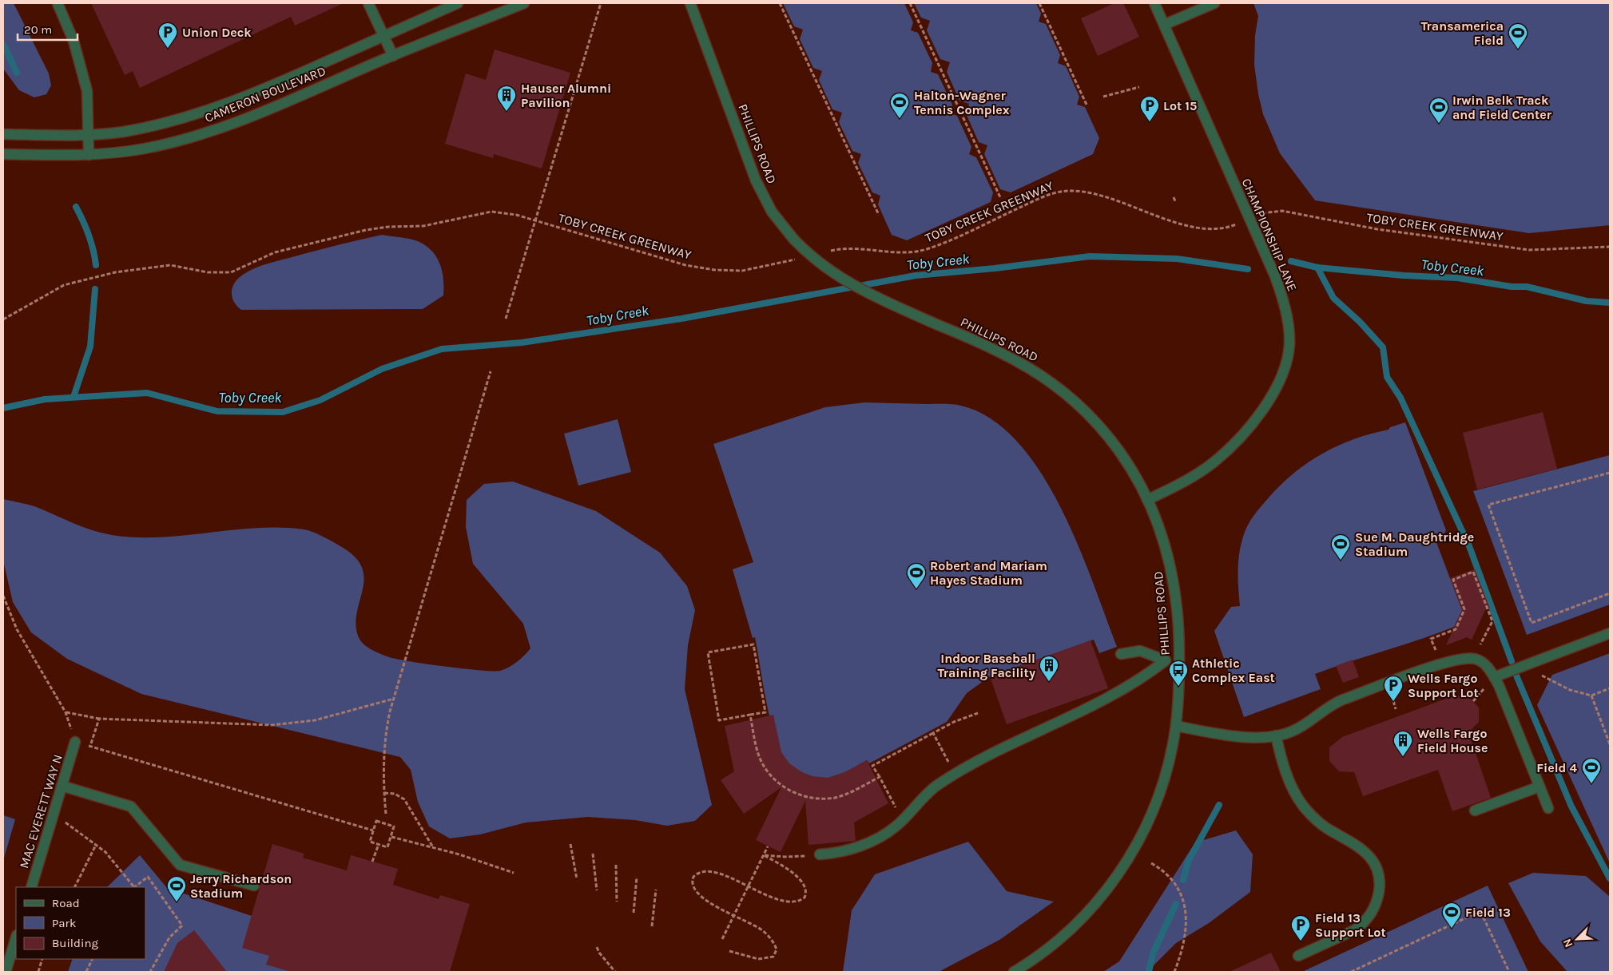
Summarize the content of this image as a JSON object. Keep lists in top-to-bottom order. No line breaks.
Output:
{"streets":{"street":["CAMERON BOULEVARD","PHILLIPS ROAD","CHAMPIONSHIP LANE","MAC EVERETT WAY N"],"path":["TOBY CREEK GREENWAY"]},"crossings":[["PHILLIPS ROAD","CHAMPIONSHIP LANE"]],"water":["Toby Creek"],"places":{"parking":["Union Deck","Lot 15","Wells Fargo Support Lot","Field 13 Support Lot"],"sports":["Transamerica Field","Halton-Wagner Tennis Complex","Irwin Belk Track and Field Center","Sue M. Daughtridge Stadium","Robert and Mariam Hayes Stadium","Field 4","Jerry Richardson Stadium","Field 13"],"building":["Hauser Alumni Pavilion","Indoor Baseball Training Facility","Wells Fargo Field House"],"bus stop":["Athletic Complex East"]},"legend":["Road","Park","Building"],"scale_bar":"20 m","north":"bottom left"}
